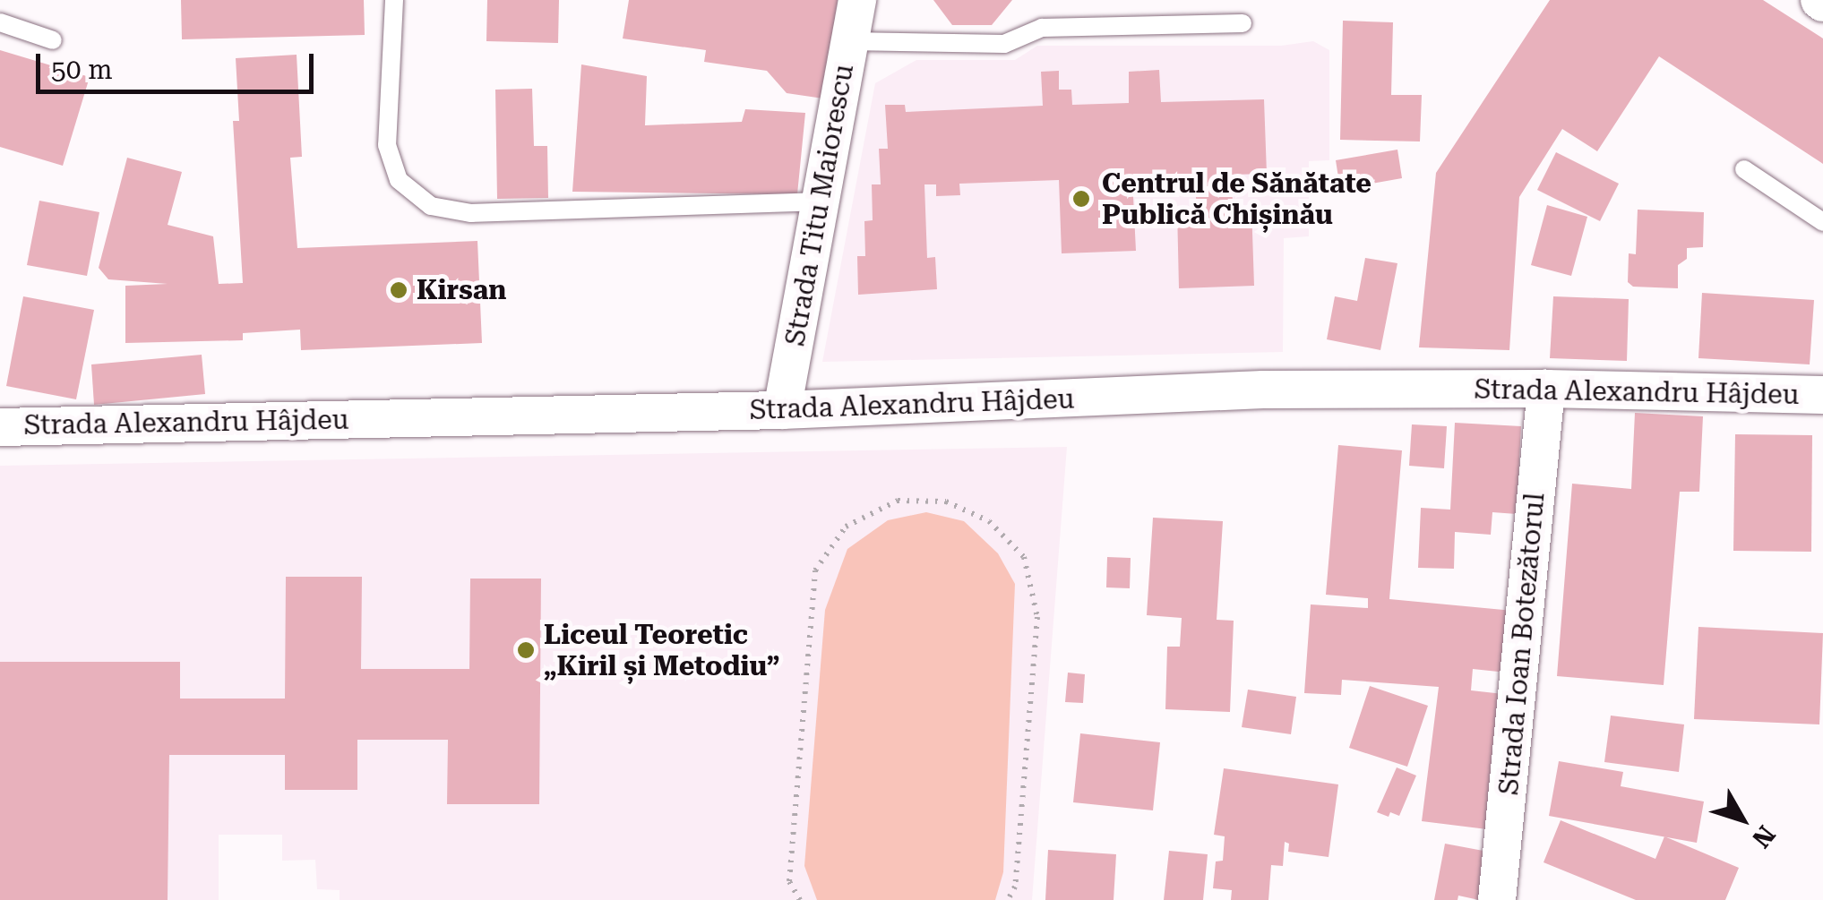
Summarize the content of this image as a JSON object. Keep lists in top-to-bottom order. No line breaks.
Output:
{"streets":{"street":["Strada Titu Maiorescu","Strada Alexandru Hâjdeu","Strada Ioan Botezătorul"]},"crossings":[["Strada Titu Maiorescu","Strada Alexandru Hâjdeu"],["Strada Alexandru Hâjdeu","Strada Ioan Botezătorul"]],"places":["Centrul de Sănătate Publică Chișinău","Kirsan","Liceul Teoretic „Kiril și Metodiu”"],"scale_bar":"50 m","north":"bottom right"}
